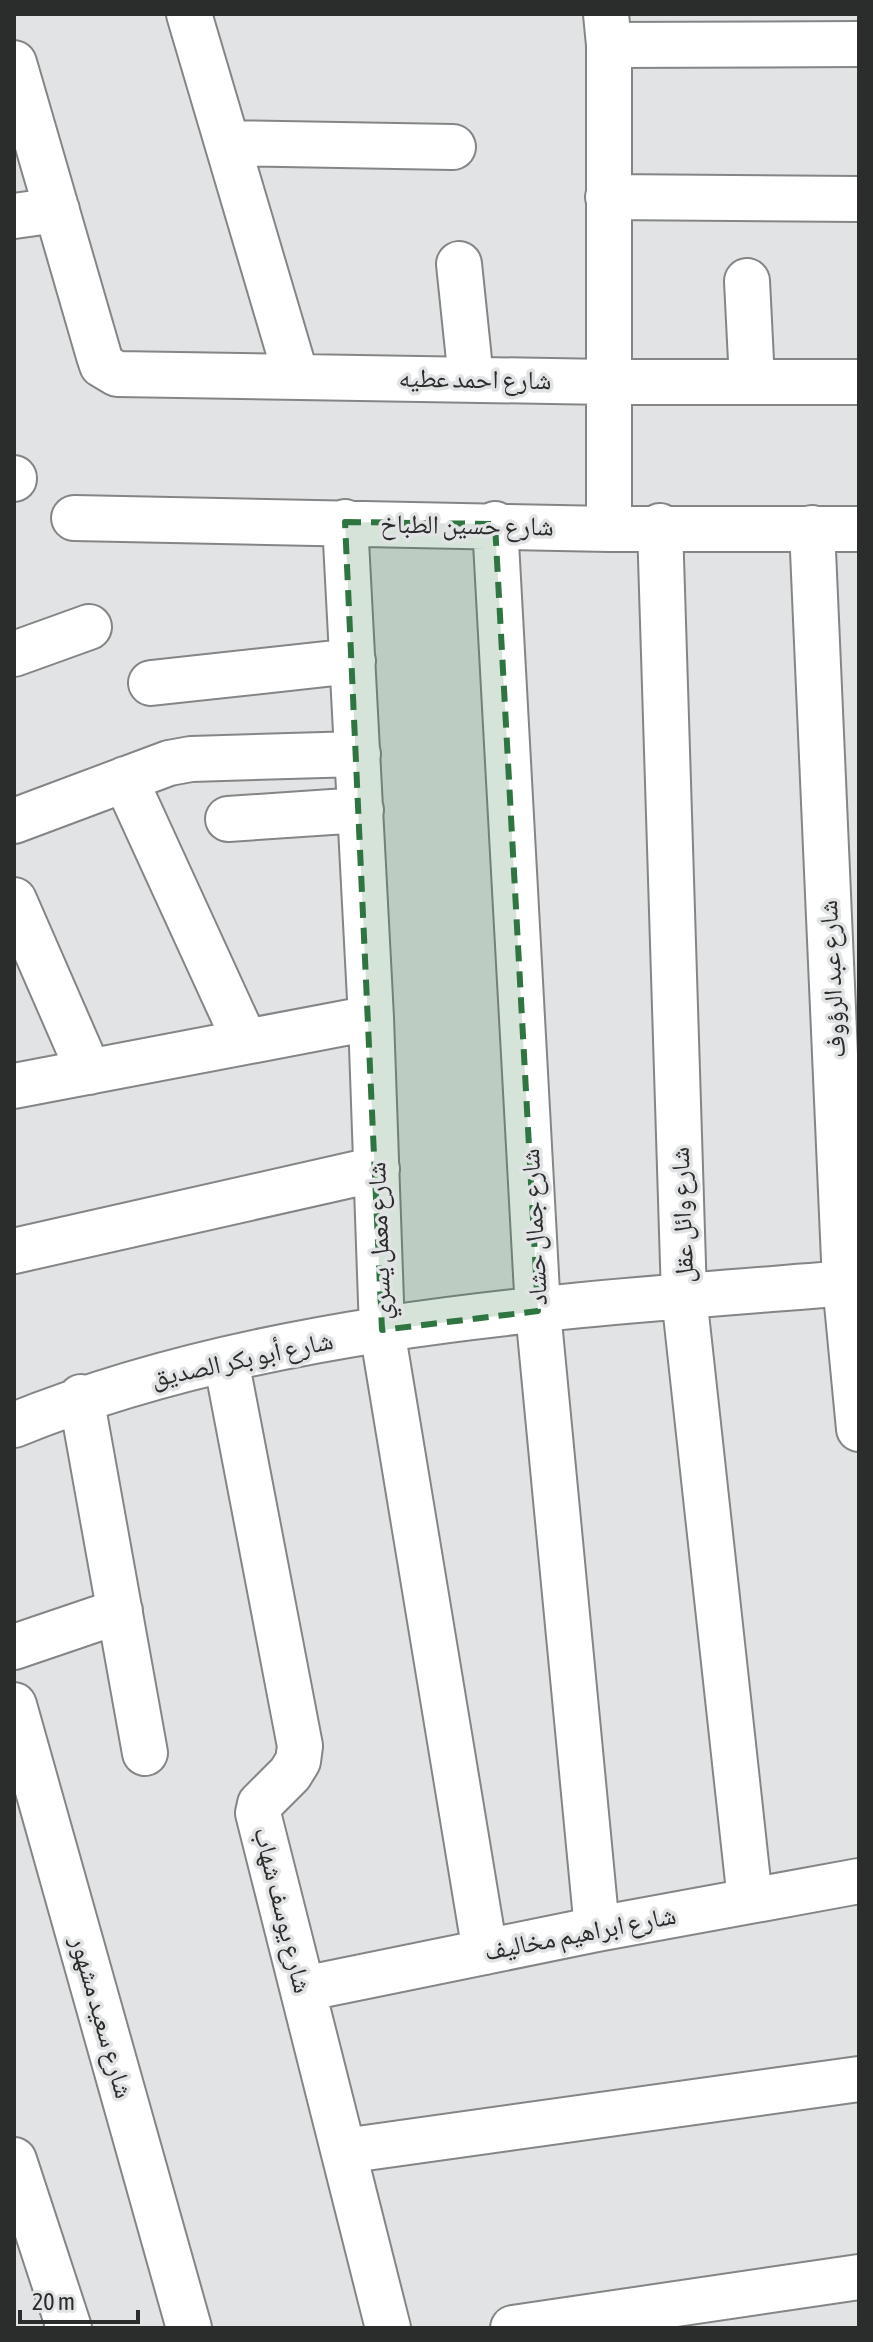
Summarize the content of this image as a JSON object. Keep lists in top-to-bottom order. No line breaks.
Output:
{"streets":{"street":["شارع احمد عطيه","شارع حسين الطباخ","شارع عبد الرؤوف","شارع وائل عقل","شارع جمال حشاد","شارع معمل يسري","شارع أبو بكر الصديق","شارع يوسف شهاب","شارع ابراهيم مخاليف","شارع سعيد مشهور"]},"crossings":[["شارع حسين الطباخ","شارع عبد الرؤوف"],["شارع حسين الطباخ","شارع وائل عقل"],["شارع حسين الطباخ","شارع جمال حشاد"],["شارع حسين الطباخ","شارع معمل يسري"],["شارع عبد الرؤوف","شارع أبو بكر الصديق"],["شارع وائل عقل","شارع أبو بكر الصديق"],["شارع وائل عقل","شارع ابراهيم مخاليف"],["شارع جمال حشاد","شارع أبو بكر الصديق"],["شارع جمال حشاد","شارع ابراهيم مخاليف"],["شارع معمل يسري","شارع أبو بكر الصديق"],["شارع معمل يسري","شارع ابراهيم مخاليف"],["شارع أبو بكر الصديق","شارع يوسف شهاب"],["شارع يوسف شهاب","شارع ابراهيم مخاليف"]],"scale_bar":"20 m"}
